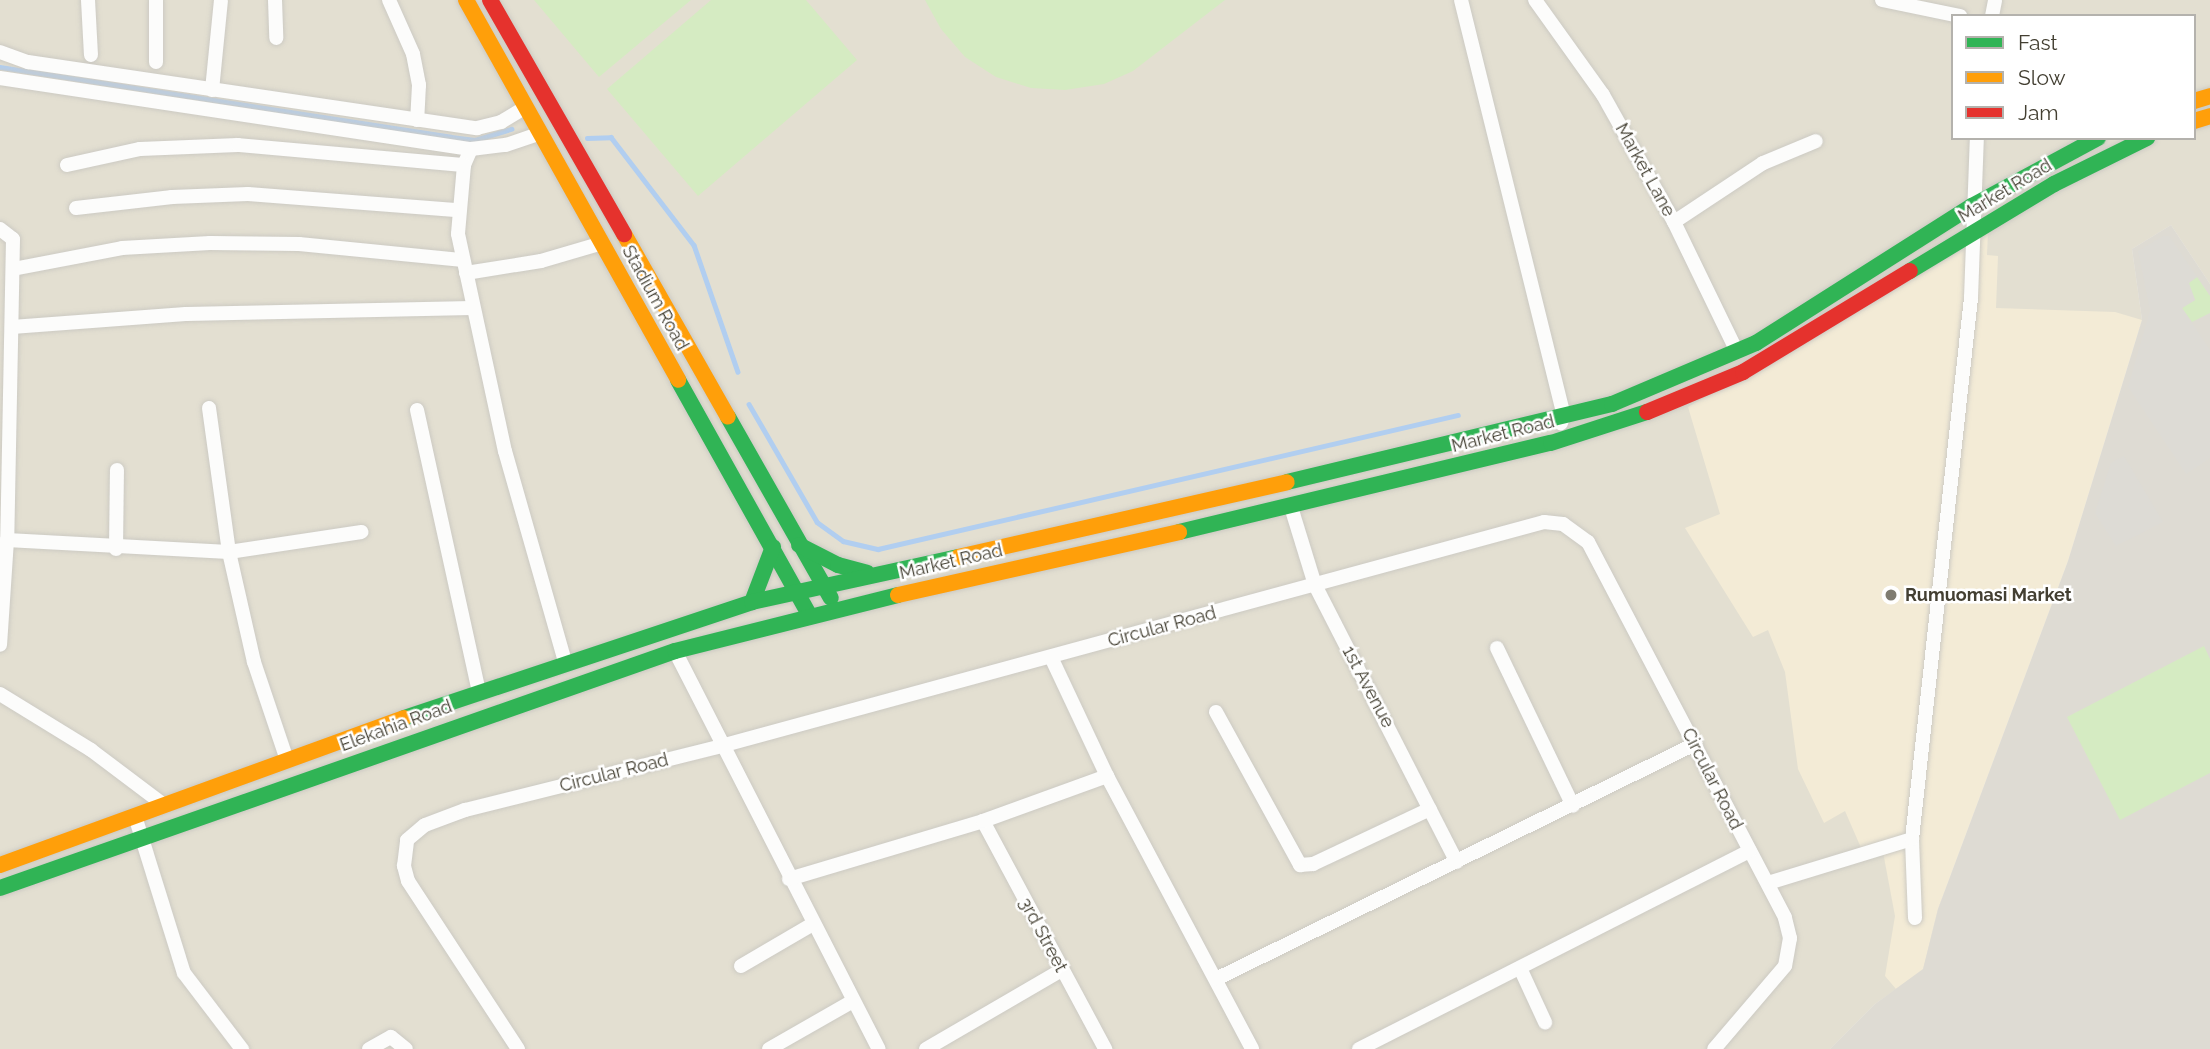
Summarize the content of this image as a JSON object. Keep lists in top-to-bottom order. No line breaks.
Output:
{"streets":{"main road":["Market Road","Stadium Road","Elekahia Road"],"street":["Market Lane","Circular Road","1st Avenue","3rd Street"]},"crossings":[["Market Lane","Market Road"],["Market Road","Stadium Road"],["Market Road","1st Avenue"],["Market Road","Elekahia Road"],["Stadium Road","Elekahia Road"],["Circular Road","1st Avenue"]],"places":["Rumuomasi Market"],"legend":["Fast","Slow","Jam"]}
